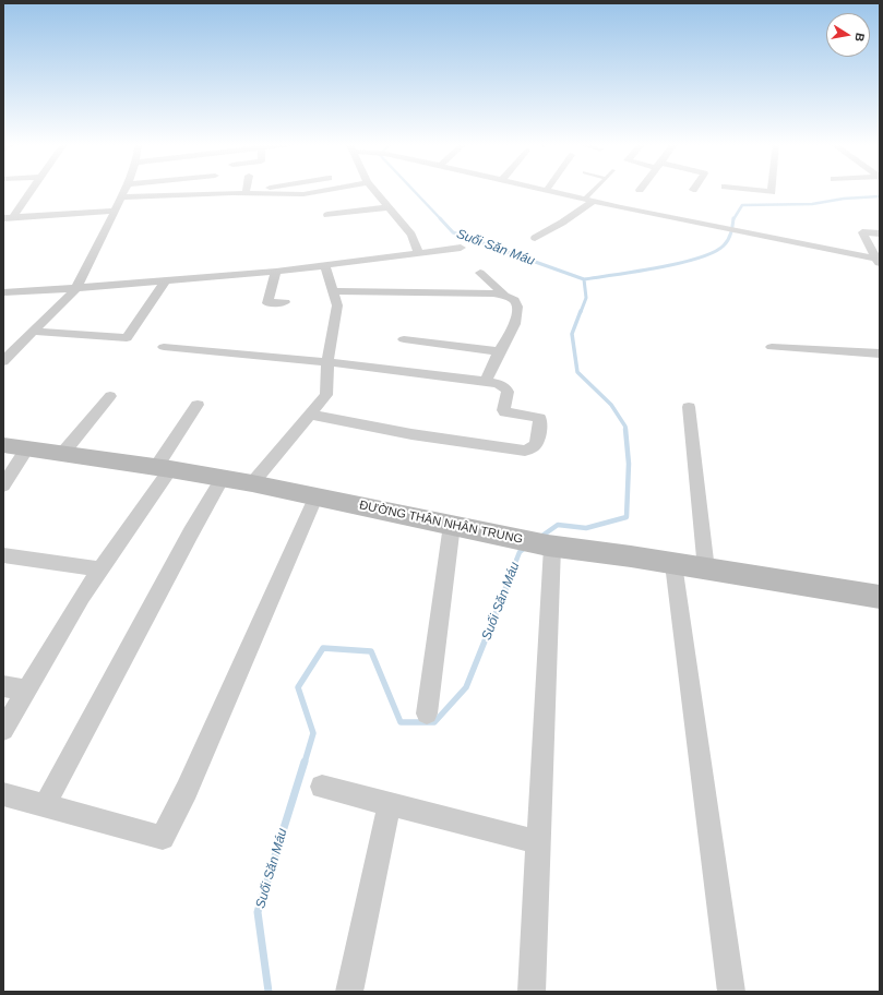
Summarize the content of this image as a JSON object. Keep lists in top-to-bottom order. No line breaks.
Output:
{"streets":{"street":["ĐƯỜNG THÂN NHÂN TRUNG"]},"water":["Suối Săn Máu"],"north":"right"}
